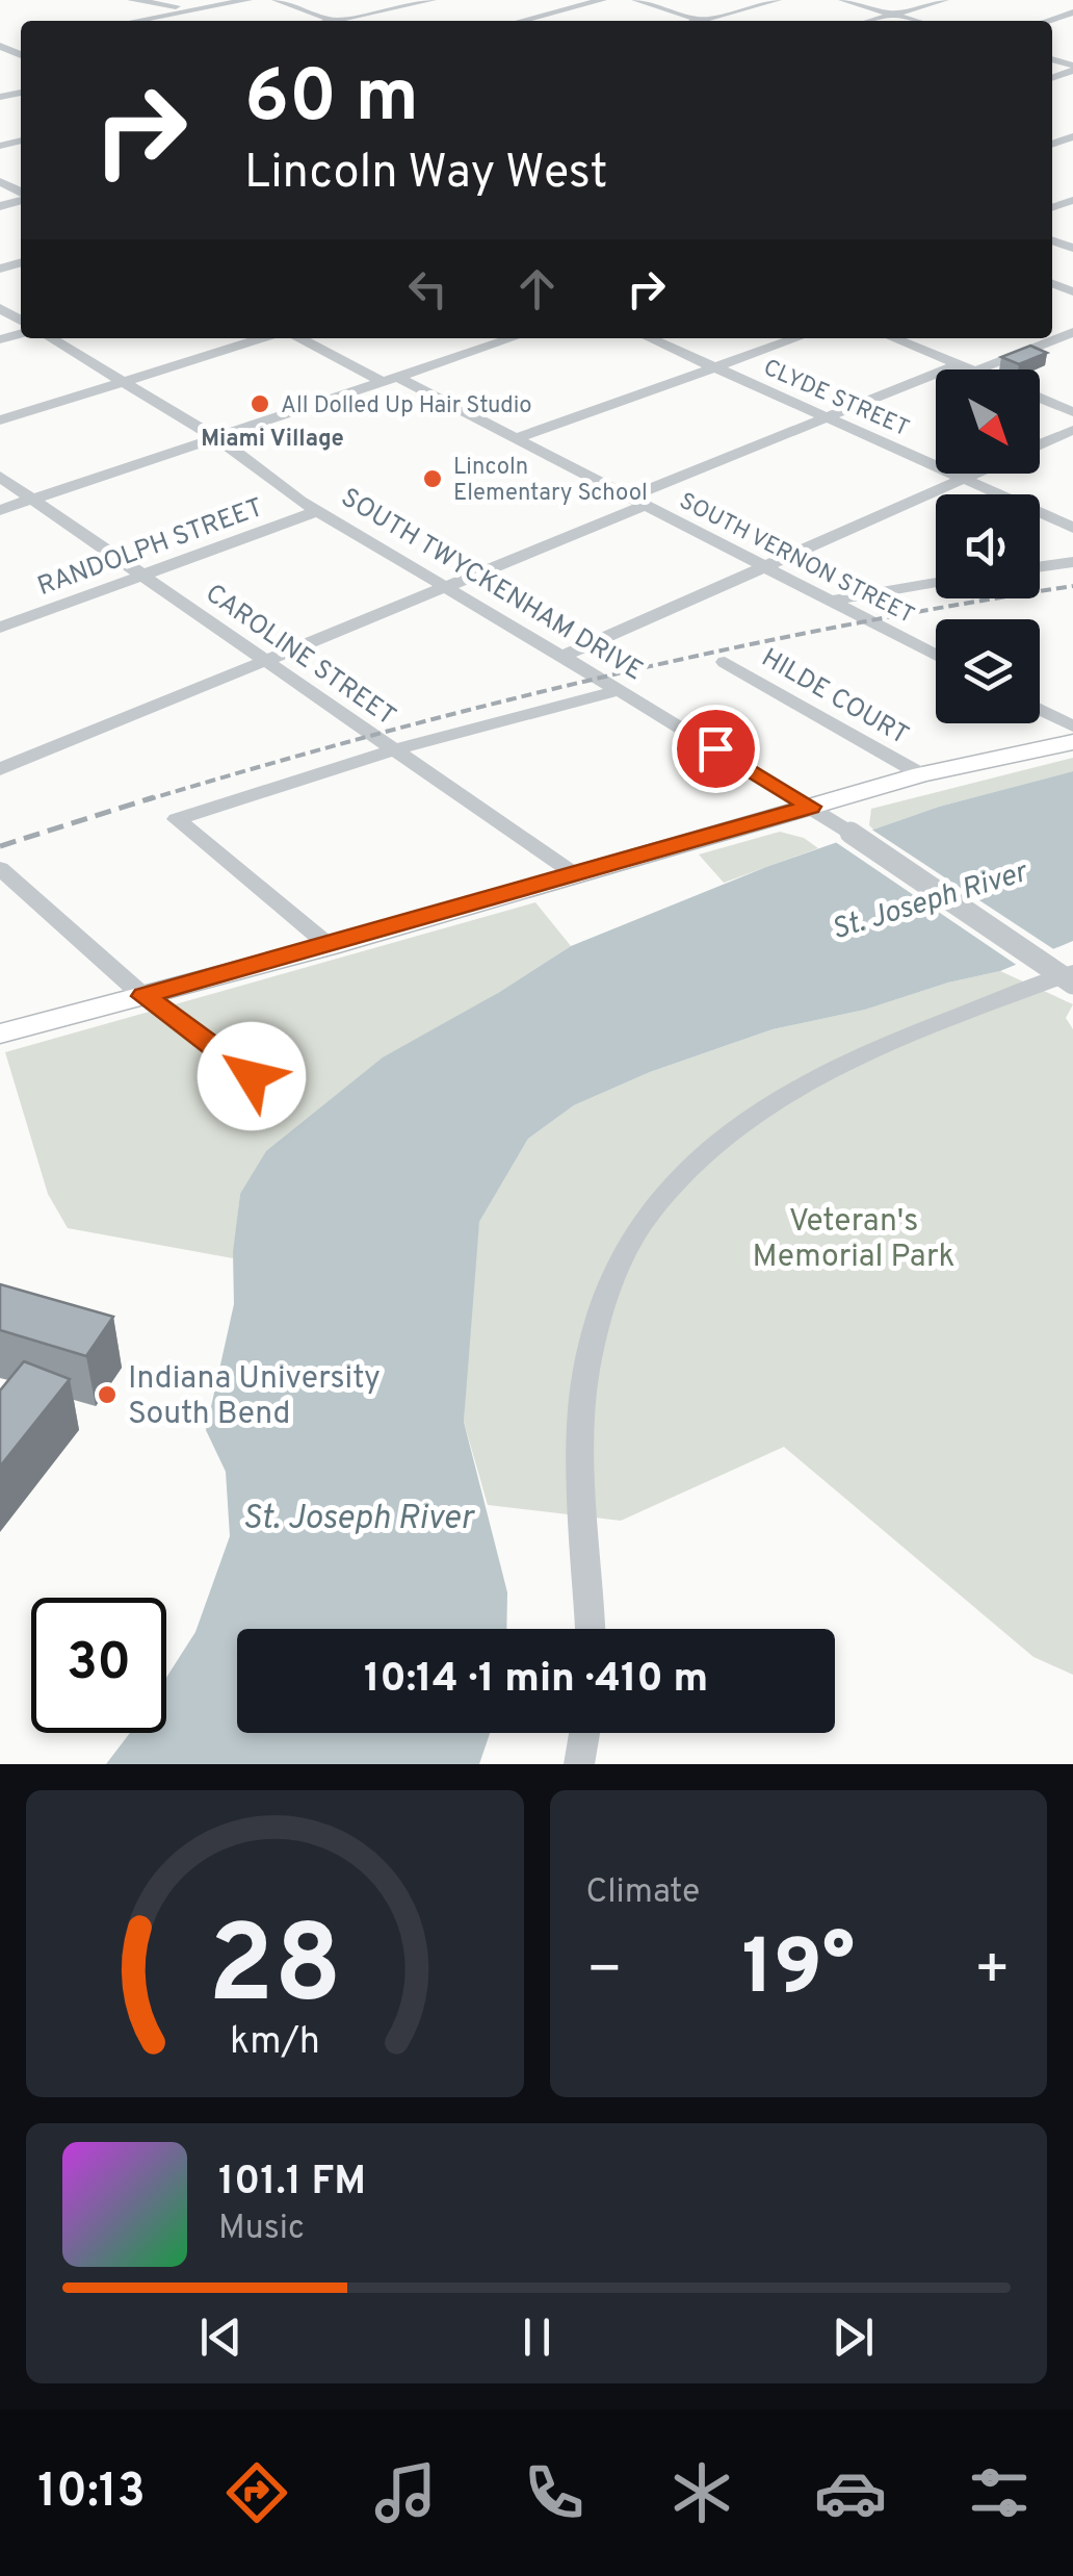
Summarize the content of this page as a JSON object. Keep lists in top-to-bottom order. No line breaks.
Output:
{"streets":{"street":["CLYDE STREET","RANDOLPH STREET","SOUTH VERNON STREET","SOUTH TWYCKENHAM DRIVE","CAROLINE STREET","HILDE COURT"]},"crossings":[["RANDOLPH STREET","SOUTH TWYCKENHAM DRIVE"],["RANDOLPH STREET","CAROLINE STREET"]],"districts":["Miami Village"],"water":["St. Joseph River"],"parks":["Veteran's Memorial Park"],"places":["All Dolled Up Hair Studio","Lincoln Elementary School","Indiana University South Bend"],"north":"bottom right","page":{"turn":["60 m","Lincoln Way West"],"limit":"30","trip":"10:14 · 1 min · 410 m","tile":"Climate","heat":["−","19°","+"],"song":["101.1 FM","Music"],"tabs":"10:13","gauge":["28","km/h"]}}
